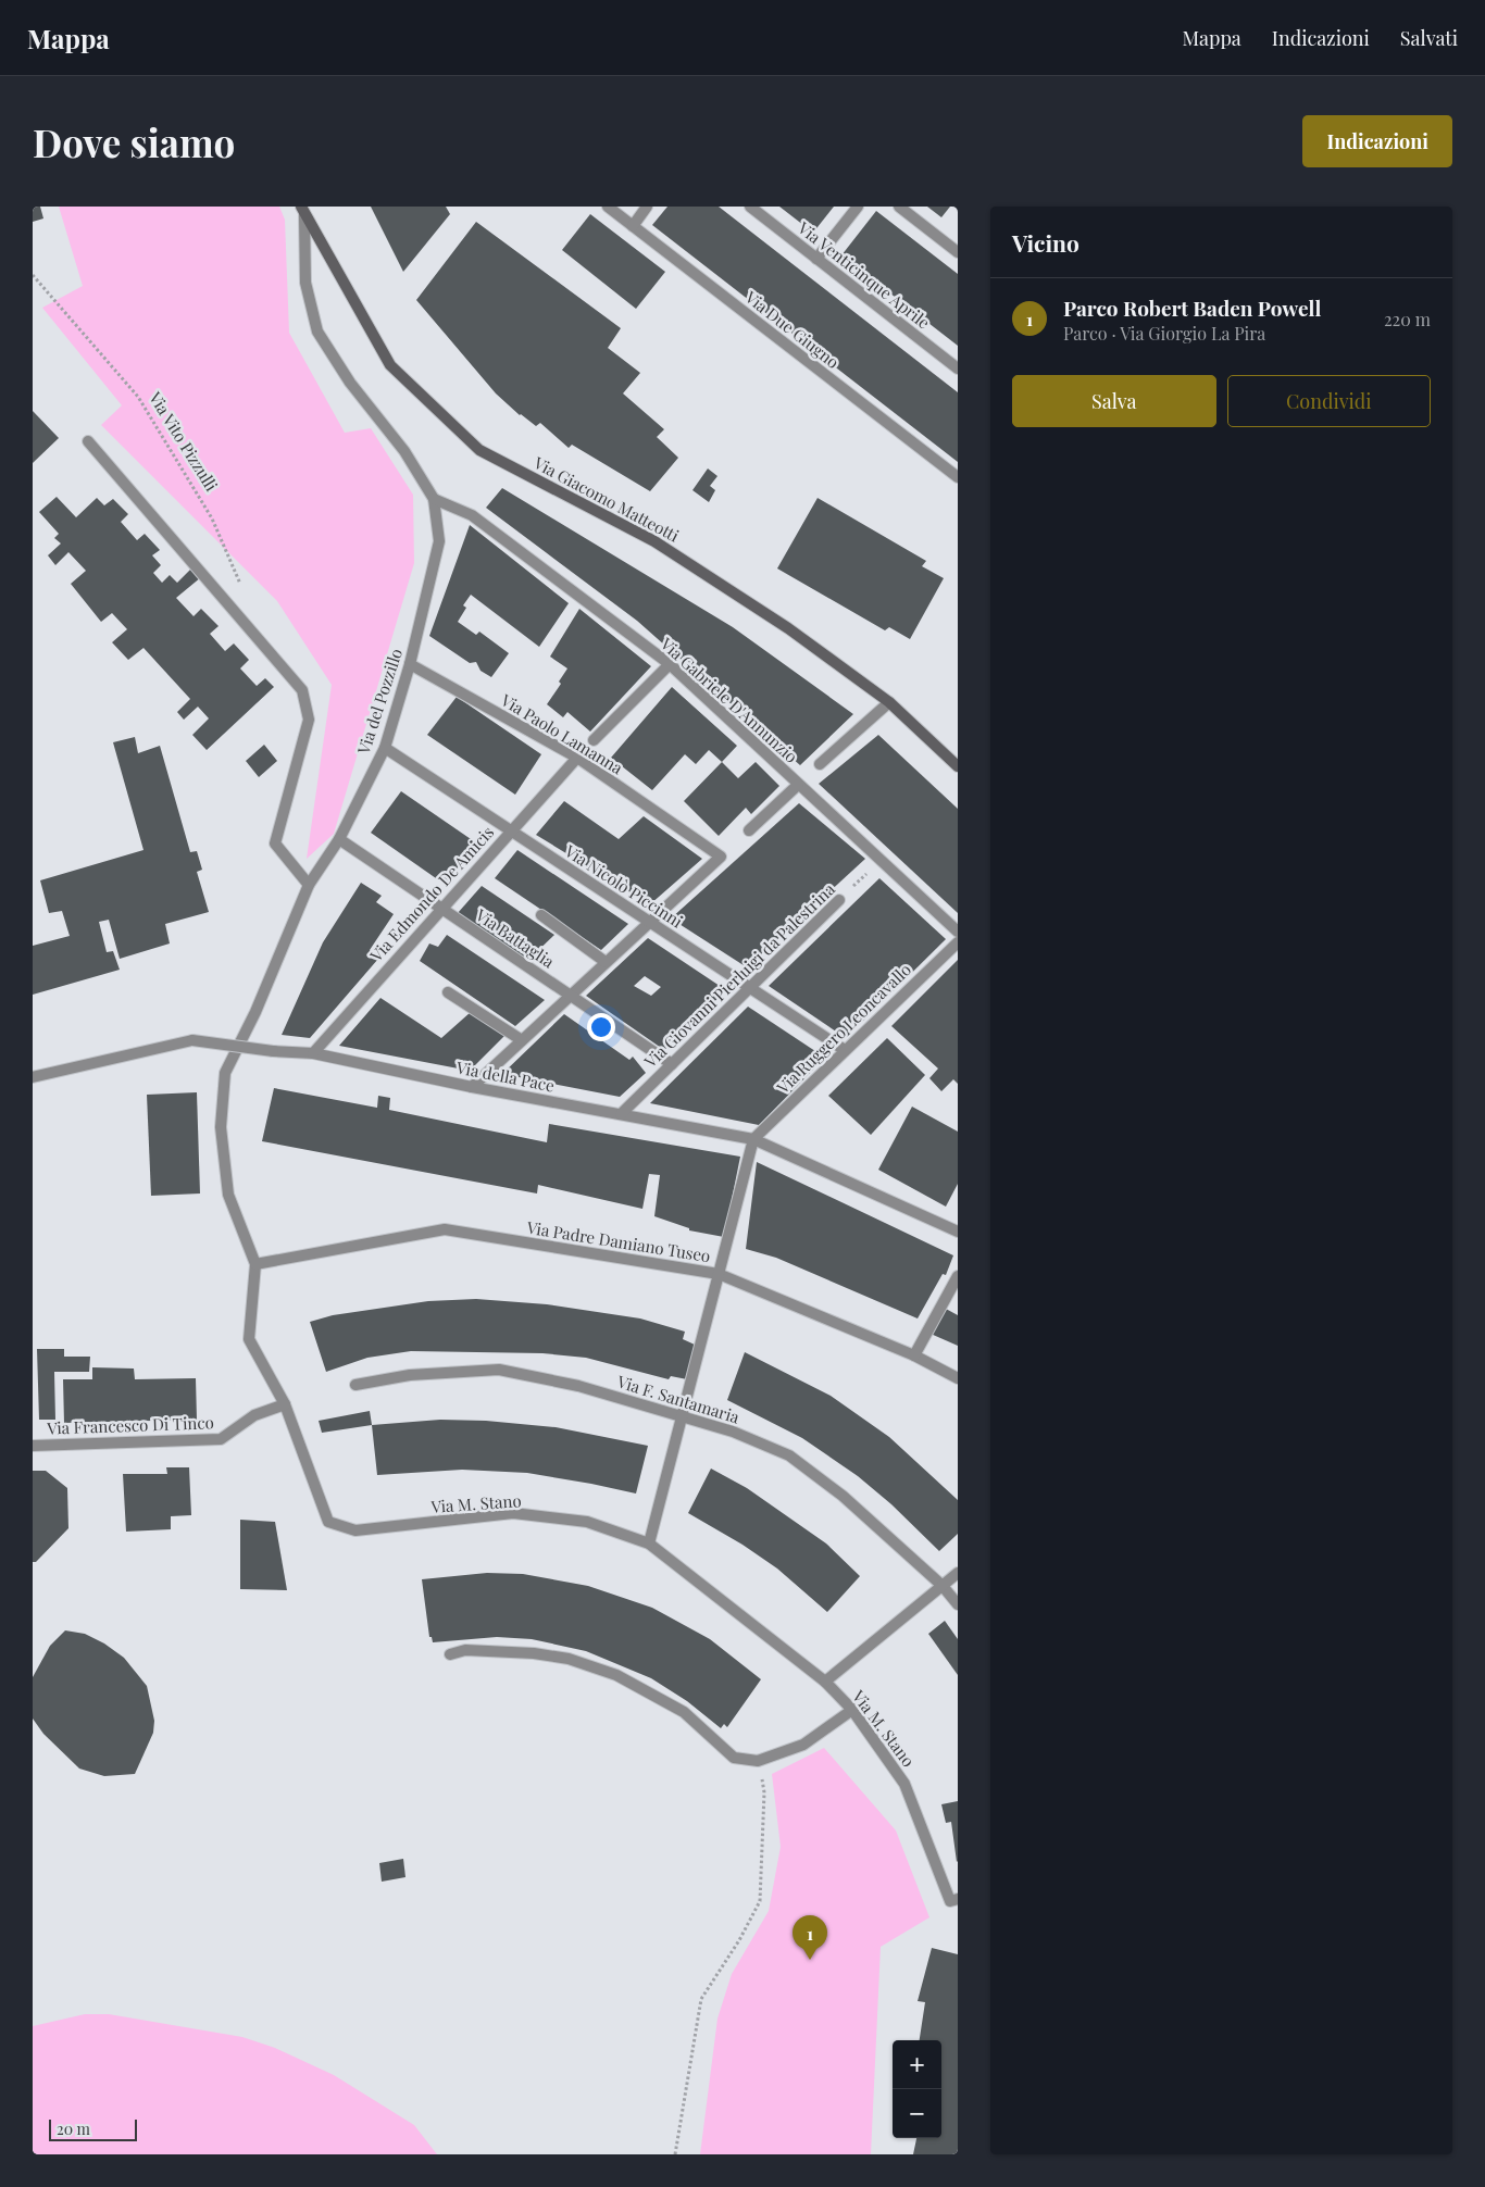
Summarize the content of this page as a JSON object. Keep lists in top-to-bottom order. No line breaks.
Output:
{"streets":{"street":["Via Venticinque Aprile","Via Due Giugno","Via Giacomo Matteotti","Via Gabriele D'Annunzio","Via del Pozzillo","Via Paolo Lamanna","Via Nicolò Piccinni","Via Edmondo De Amicis","Via Battaglia","Via Giovanni Pierluigi da Palestrina","Via Ruggero Leoncavallo","Via della Pace","Via Padre Damiano Tuseo","Via F. Santamaria","Via Francesco Di Tinco","Via M. Stano"],"path":["Via Vito Pizzulli"]},"crossings":[["Via Giacomo Matteotti","Via del Pozzillo"],["Via Gabriele D'Annunzio","Via del Pozzillo"],["Via Gabriele D'Annunzio","Via Giovanni Pierluigi da Palestrina"],["Via del Pozzillo","Via Paolo Lamanna"],["Via del Pozzillo","Via Nicolò Piccinni"],["Via del Pozzillo","Via Battaglia"],["Via del Pozzillo","Via Padre Damiano Tuseo"],["Via del Pozzillo","Via M. Stano"],["Via Paolo Lamanna","Via Nicolò Piccinni"],["Via Paolo Lamanna","Via Edmondo De Amicis"],["Via Nicolò Piccinni","Via Edmondo De Amicis"],["Via Nicolò Piccinni","Via Giovanni Pierluigi da Palestrina"],["Via Nicolò Piccinni","Via Ruggero Leoncavallo"],["Via Edmondo De Amicis","Via Battaglia"],["Via Edmondo De Amicis","Via della Pace"],["Via Battaglia","Via Giovanni Pierluigi da Palestrina"],["Via Giovanni Pierluigi da Palestrina","Via della Pace"],["Via Ruggero Leoncavallo","Via della Pace"],["Via Padre Damiano Tuseo","Via M. Stano"],["Via Francesco Di Tinco","Via M. Stano"]],"scale_bar":"20 m","page":{"header":"Mappa","nav":["Mappa","Indicazioni","Salvati"],"buttons":["Indicazioni",["Salva","Condividi"]],"title":"Dove siamo","heading":"Vicino","list":[{"mark":"1","name":"Parco Robert Baden Powell","note":"Parco · Via Giorgio La Pira","value":"220 m"}],"pins":"1","map_buttons":["+","−"],"scale":"20 m"}}
